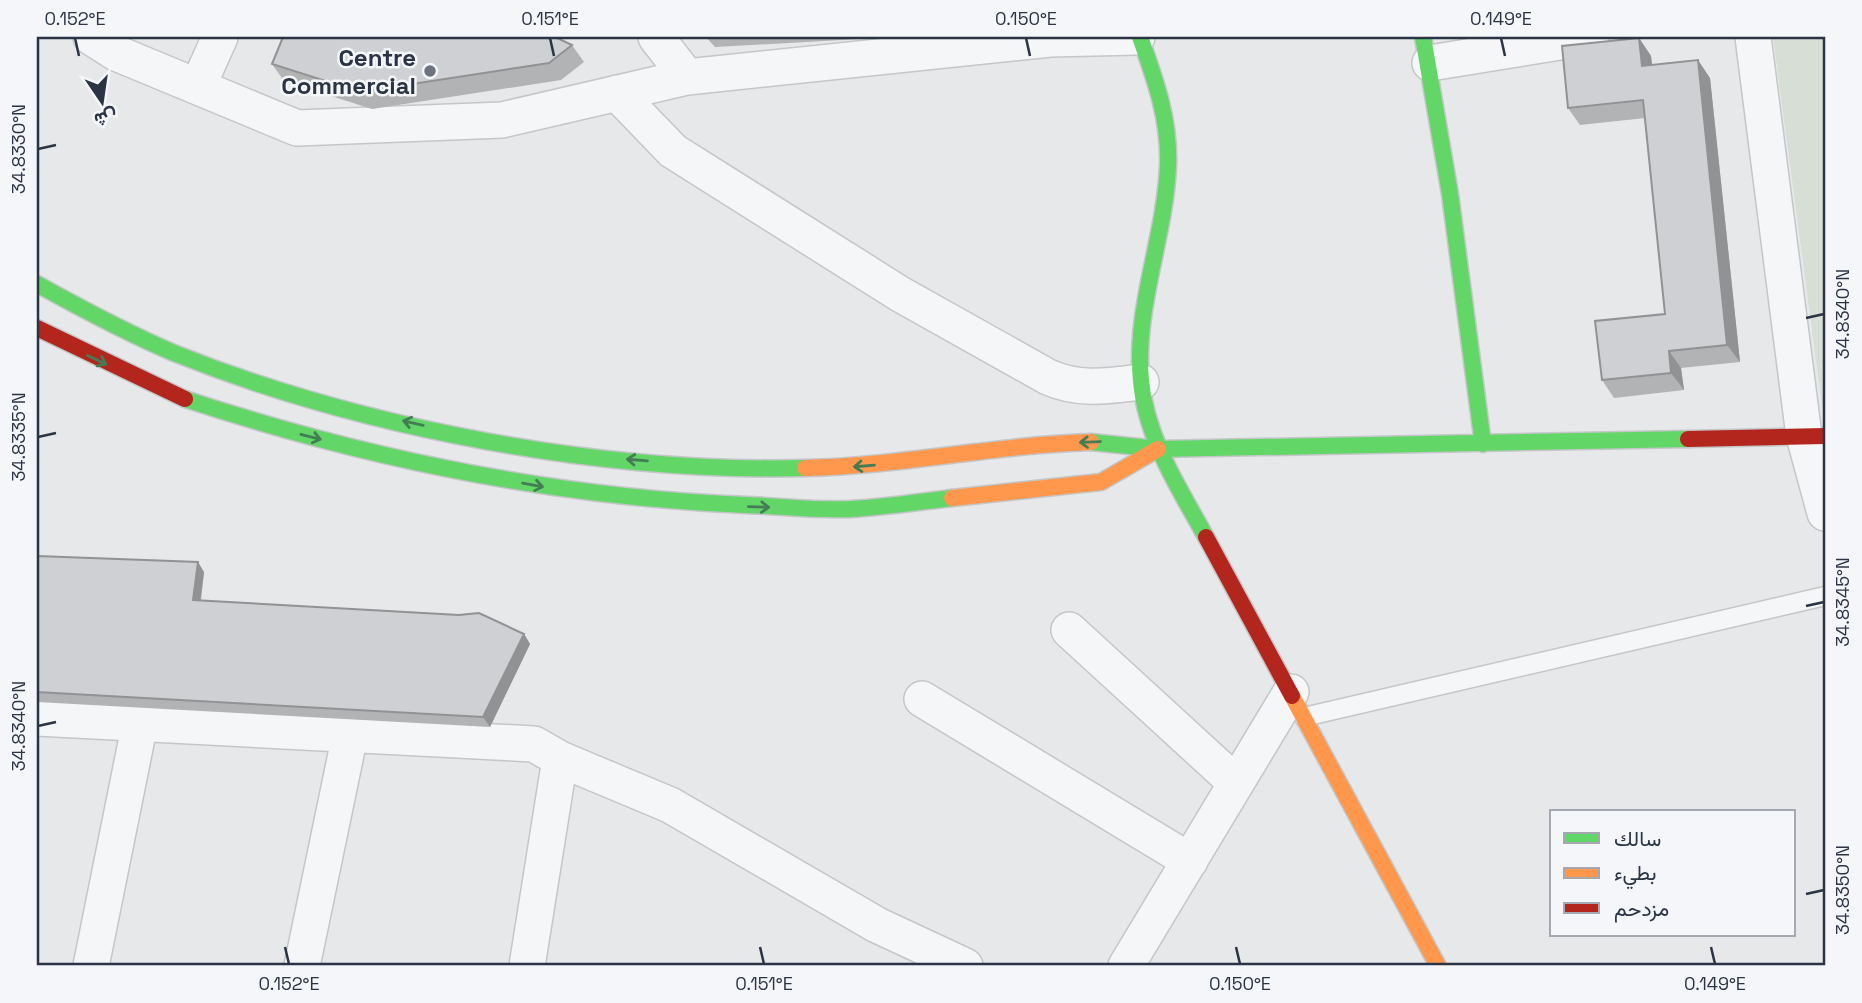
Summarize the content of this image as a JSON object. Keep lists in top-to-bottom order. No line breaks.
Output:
{"places":["Centre Commercial"],"legend":["سالك","بطيء","مزدحم"],"north":"bottom","coordinates":["0.152°E","0.151°E","0.150°E","0.149°E","34.8330°N","34.8340°N","34.8335°N","34.8345°N","34.8350°N"]}
